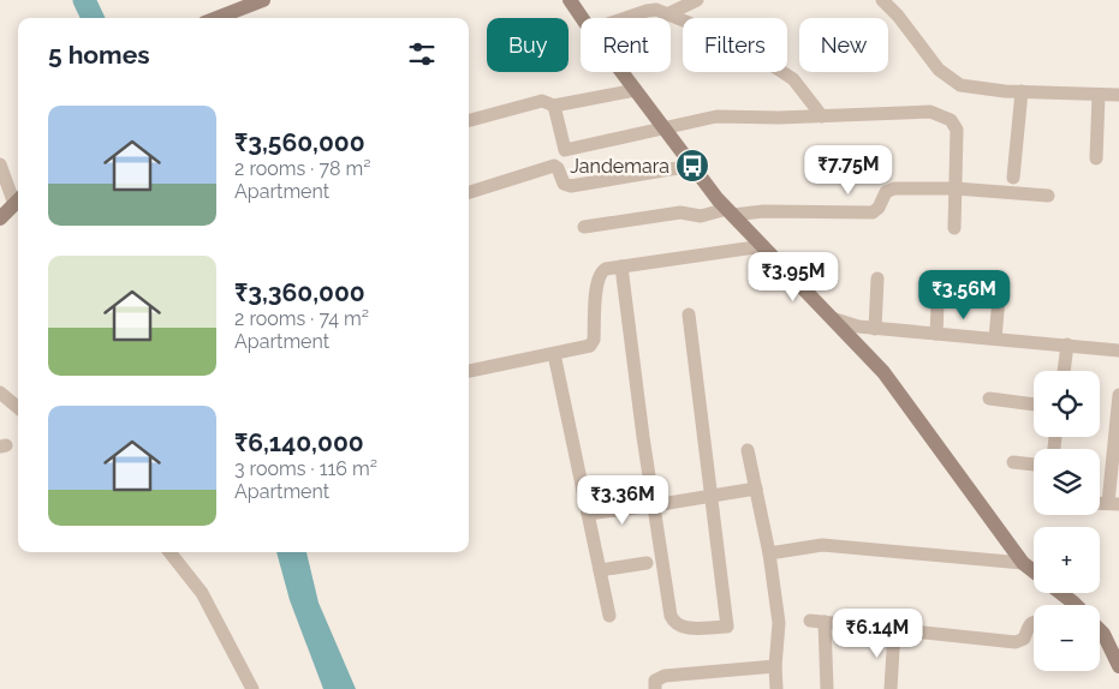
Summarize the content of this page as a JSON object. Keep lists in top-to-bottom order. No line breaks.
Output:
{"places":{"bus stop":["Jandemara"]},"page":{"chip":["Buy","Rent","Filters","New"],"heading":"5 homes","list":[{"name":"₹3,560,000","note":"2 rooms · 78 m² · Apartment"},{"name":"₹3,360,000","note":"2 rooms · 74 m² · Apartment"},{"name":"₹6,140,000","note":"3 rooms · 116 m² · Apartment"}],"price":["₹7.75M","₹3.95M","₹3.56M","₹3.36M","₹6.14M"],"map_buttons":["+","−"]}}
